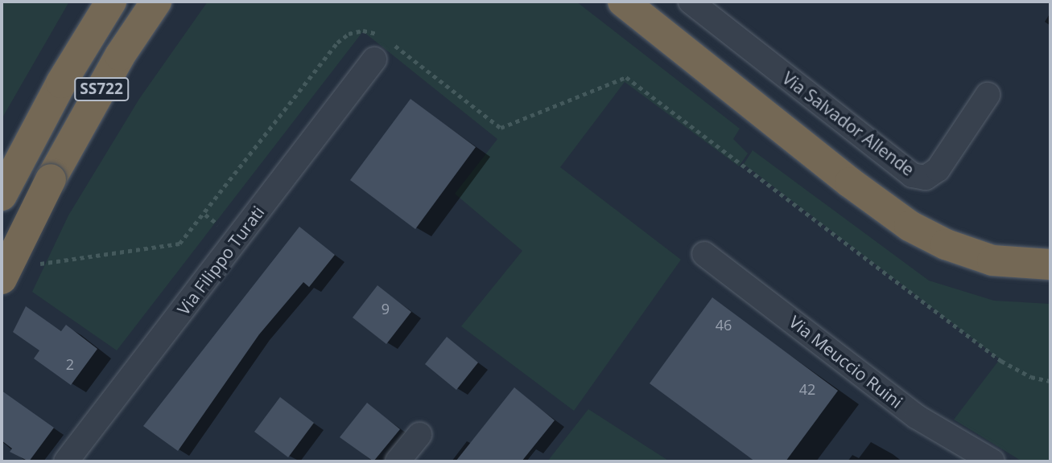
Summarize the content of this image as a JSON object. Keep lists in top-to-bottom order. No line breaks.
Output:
{"streets":{"highway":["SS722"],"street":["Via Salvador Allende","Via Filippo Turati","Via Meuccio Ruini"]},"house_numbers":["9","46","2","42"]}
